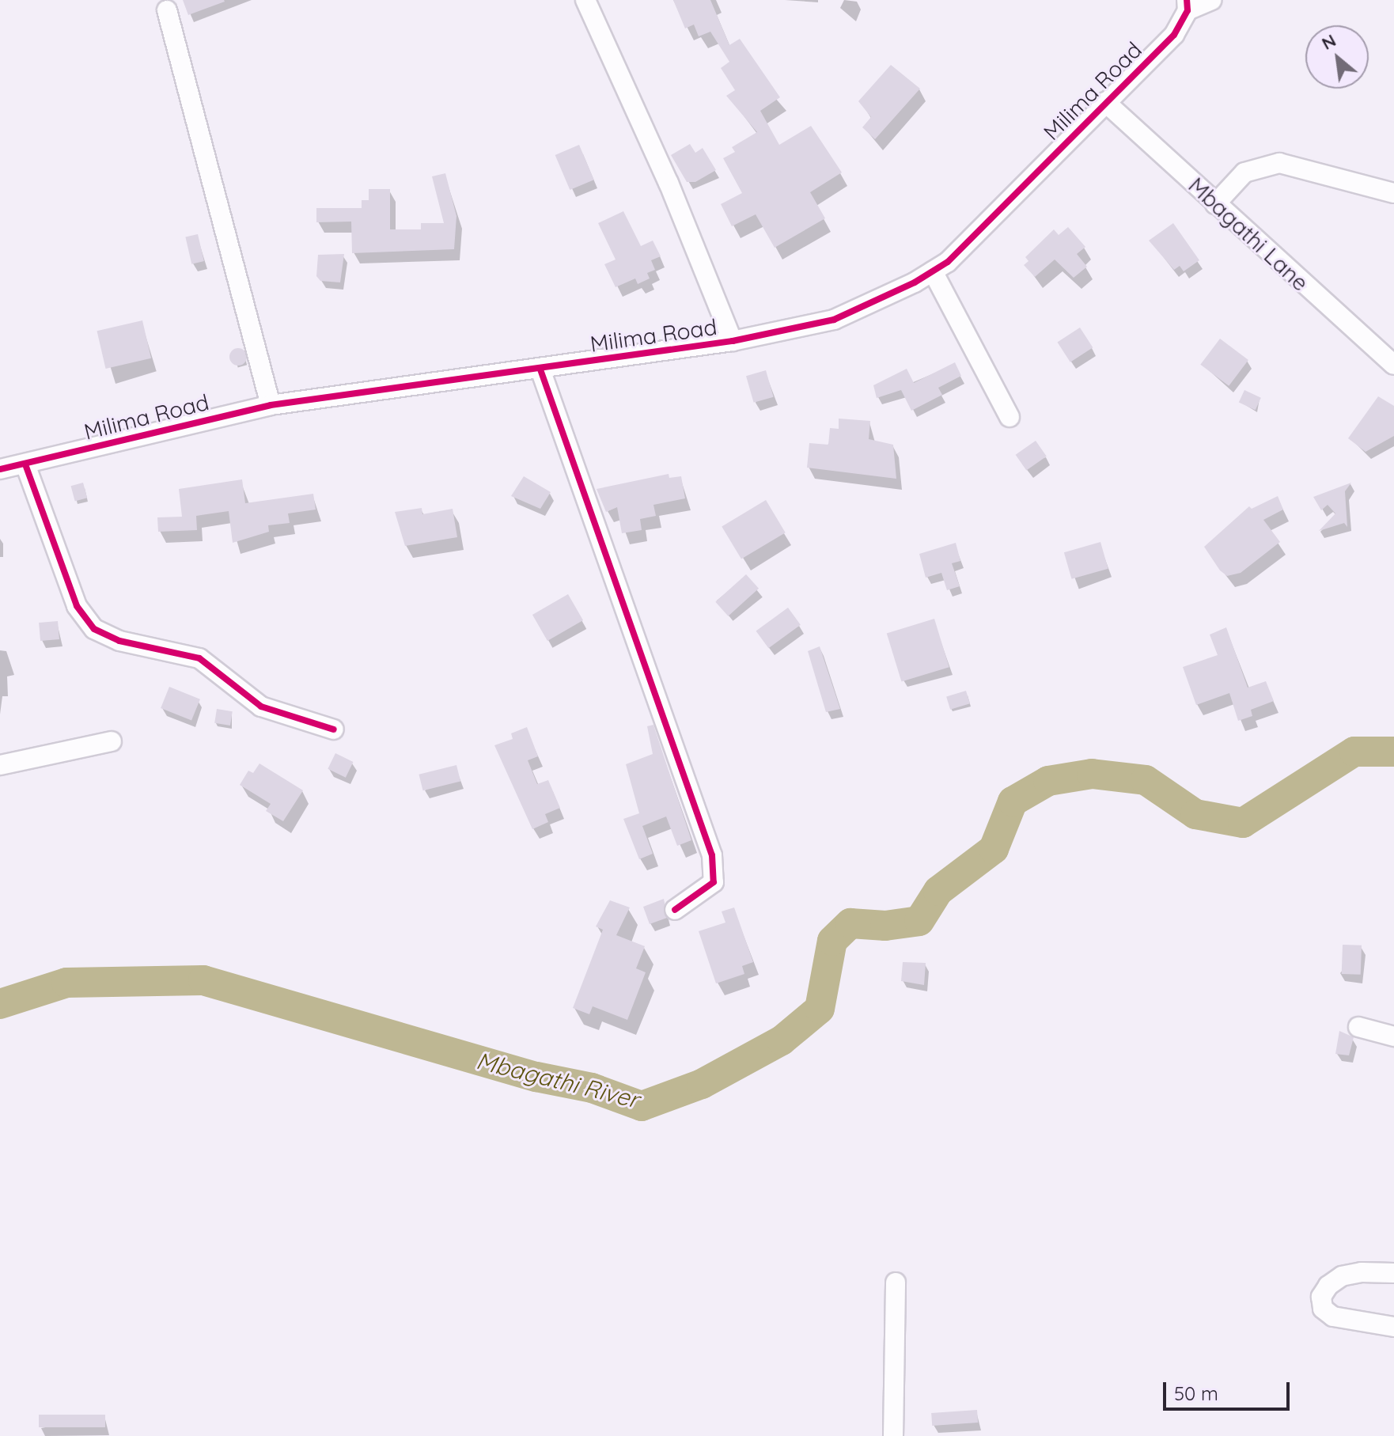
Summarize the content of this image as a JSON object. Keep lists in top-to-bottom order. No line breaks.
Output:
{"streets":{"street":["Milima Road","Mbagathi Lane"]},"crossings":[["Milima Road","Mbagathi Lane"]],"water":["Mbagathi River"],"scale_bar":"50 m","north":"top left"}
